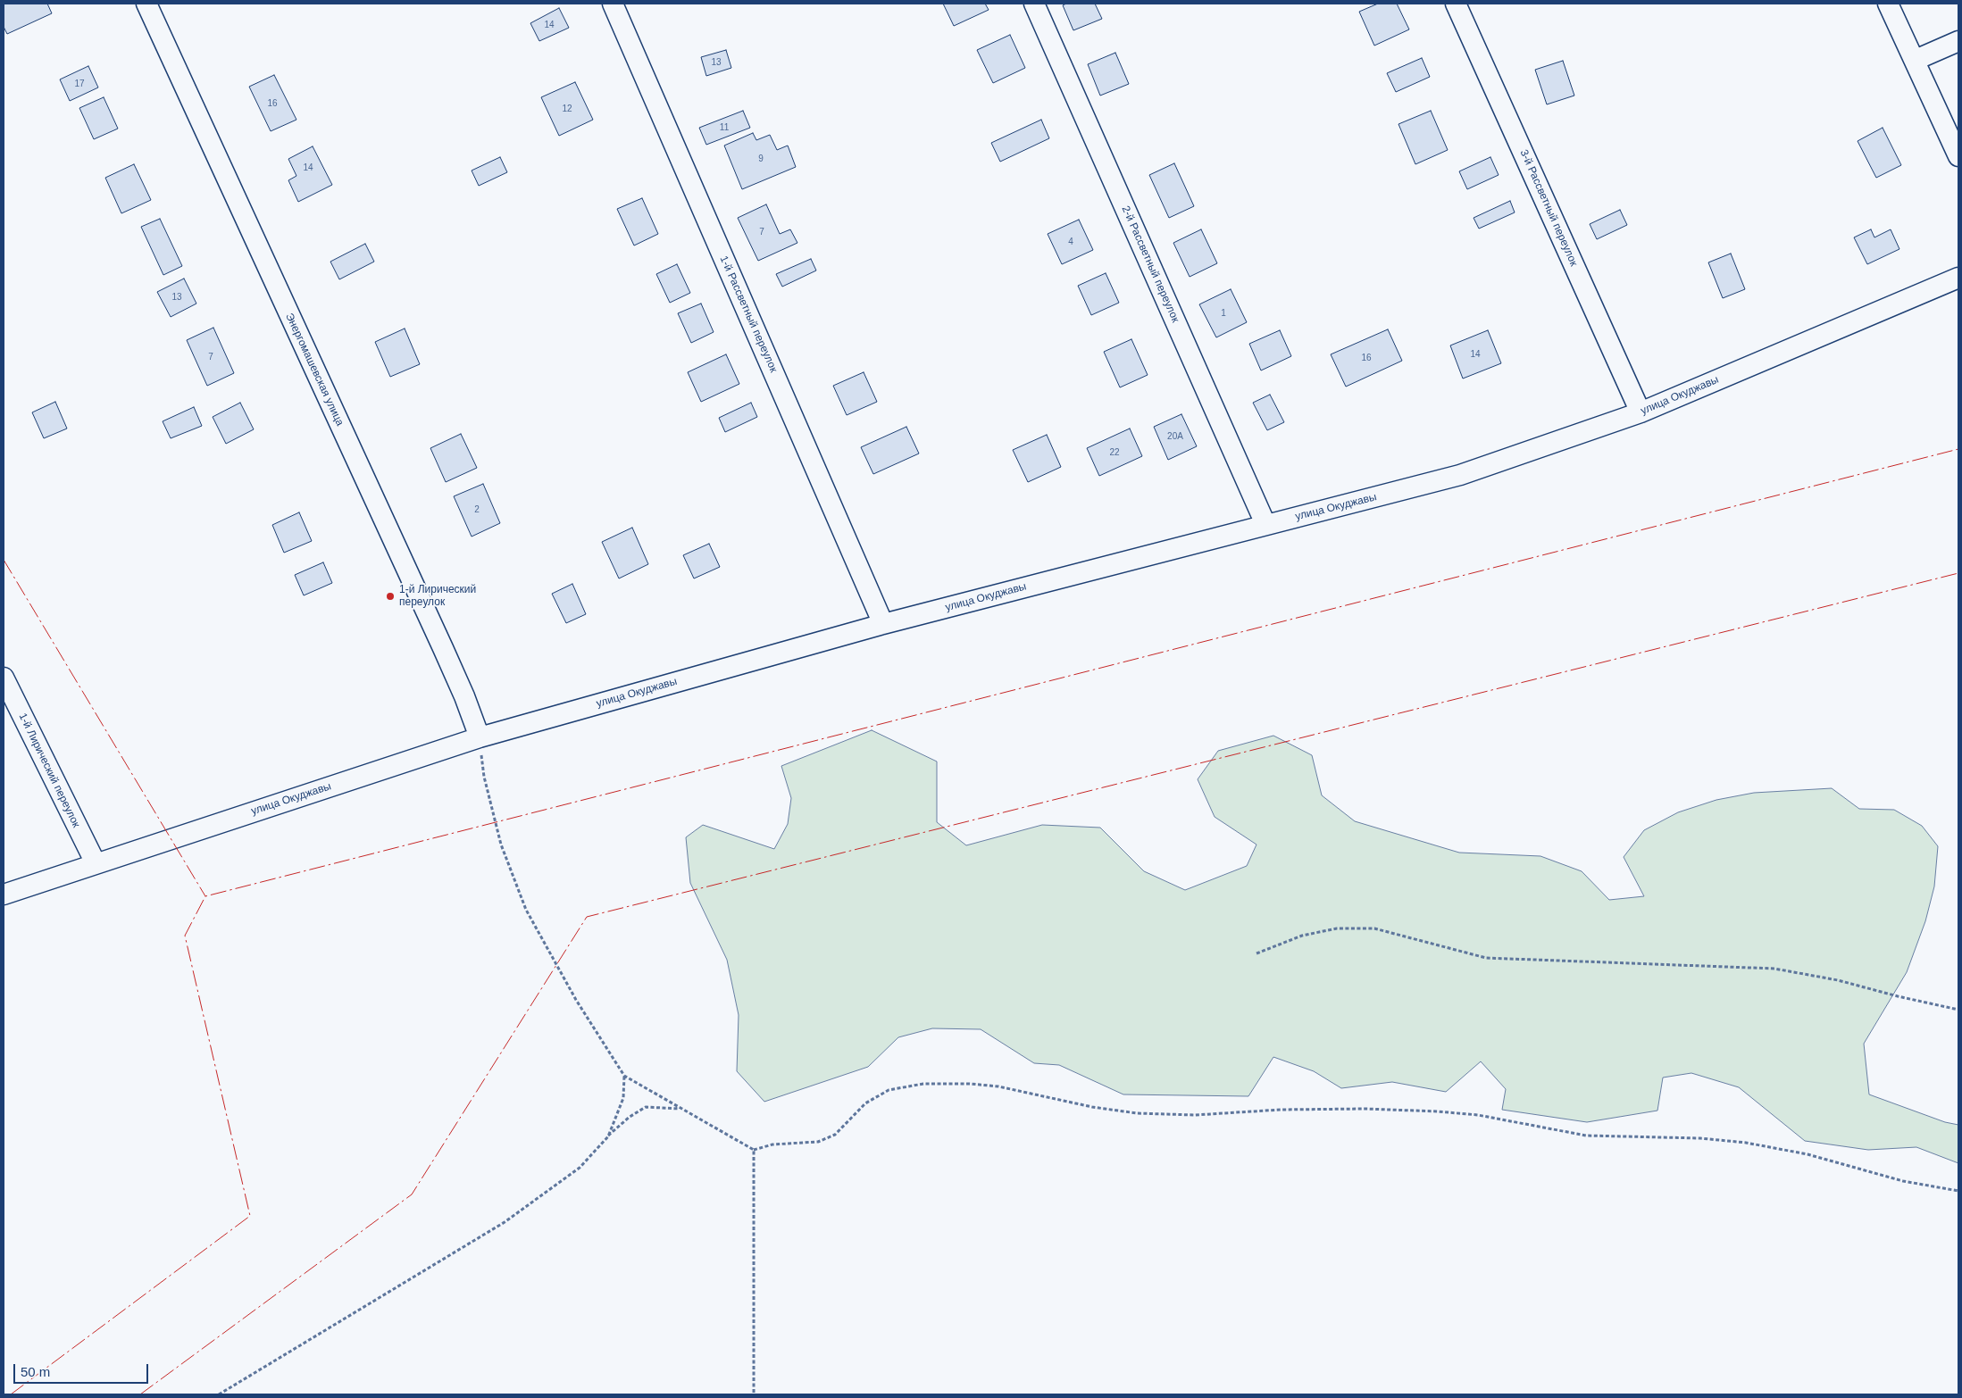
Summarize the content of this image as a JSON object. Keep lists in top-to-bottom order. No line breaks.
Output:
{"streets":{"street":["3-й Рассветный переулок","2-й Рассветный переулок","1-й Рассветный переулок","Энергомашевская улица","улица Окуджавы","1-й Лирический переулок"]},"crossings":[["3-й Рассветный переулок","улица Окуджавы"],["2-й Рассветный переулок","улица Окуджавы"],["1-й Рассветный переулок","улица Окуджавы"],["Энергомашевская улица","улица Окуджавы"],["улица Окуджавы","1-й Лирический переулок"]],"places":["1-й Лирический переулок"],"house_numbers":["14","13","17","16","12","11","9","14","7","4","13","1","14","7","16","20А","22","2"],"scale_bar":"50 m"}
